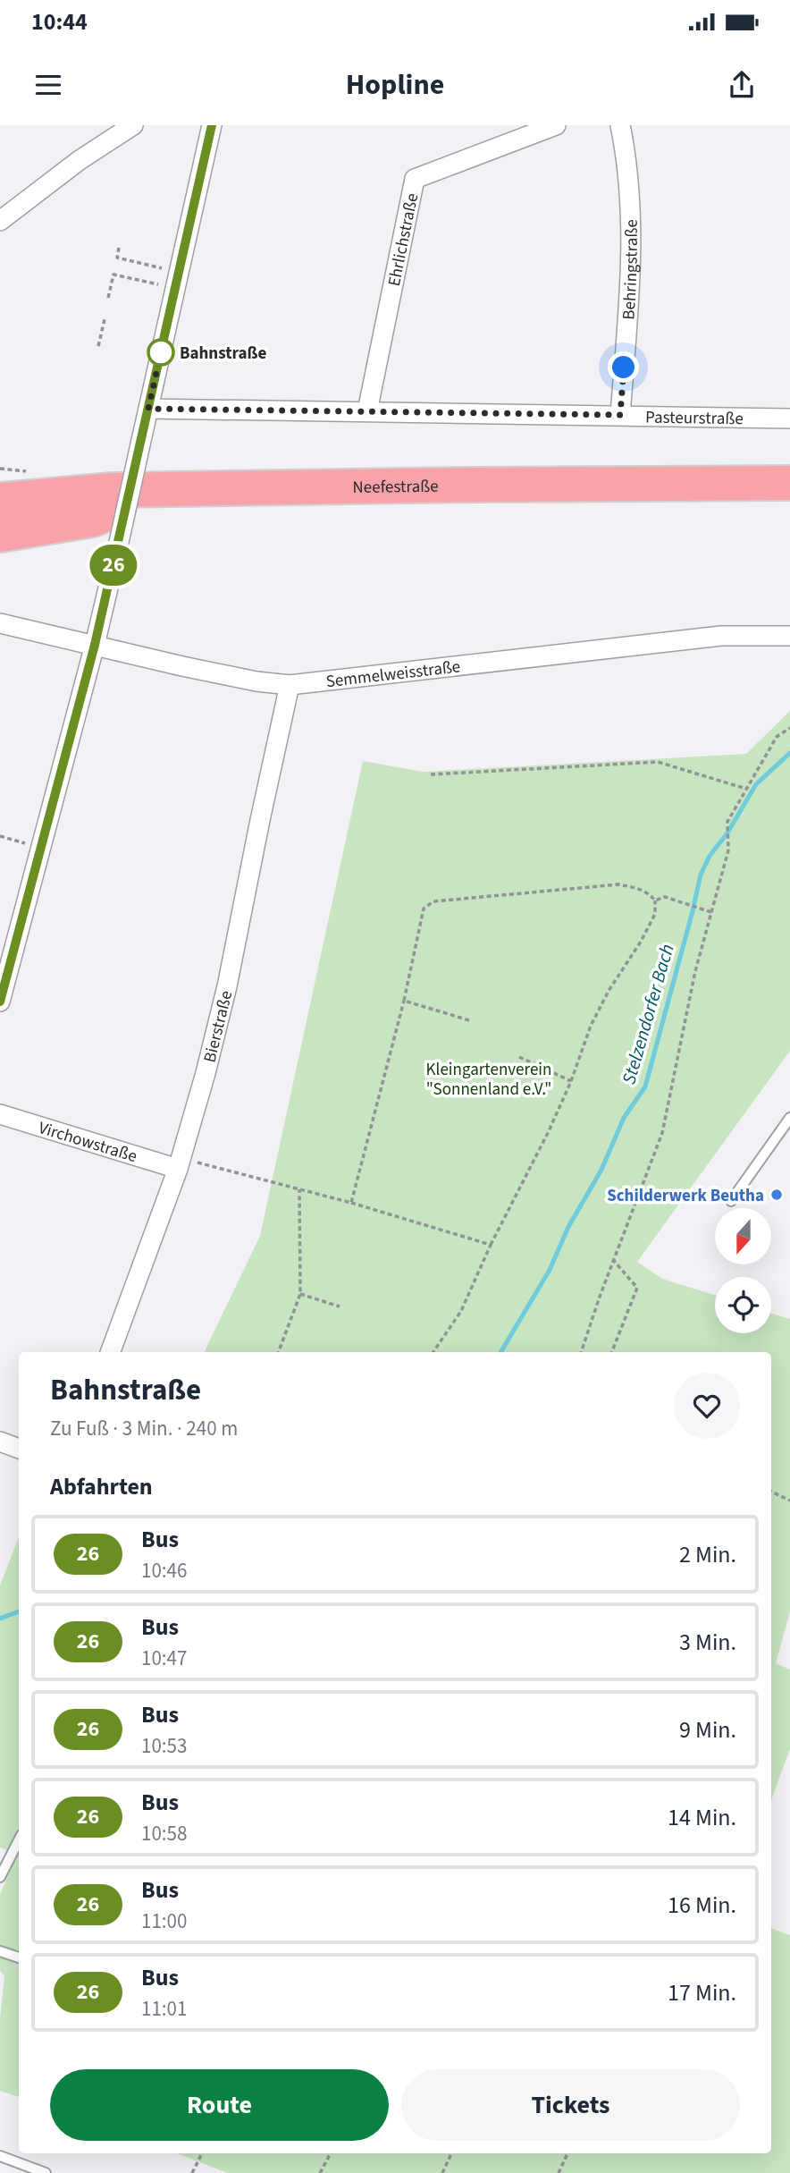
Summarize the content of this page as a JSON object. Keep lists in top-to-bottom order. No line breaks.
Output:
{"streets":{"highway":["Neefestraße"],"street":["Ehrlichstraße","Behringstraße","Pasteurstraße","Semmelweisstraße","Bierstraße","Virchowstraße"]},"crossings":[["Ehrlichstraße","Pasteurstraße"],["Behringstraße","Pasteurstraße"],["Semmelweisstraße","Bierstraße"],["Bierstraße","Virchowstraße"]],"water":["Stelzendorfer Bach"],"parks":["Kleingartenverein \"Sonnenland e.V.\""],"places":["Bahnstraße","Schilderwerk Beutha"],"lines":["bus line 26"],"north":"bottom","page":{"status":"10:44","header":"Hopline","on_map":"26","heading":[["Bahnstraße","Zu Fuß · 3 Min. · 240 m"],"Abfahrten"],"list":[{"mark":"26","name":"Bus","note":"10:46","value":"2 Min."},{"mark":"26","name":"Bus","note":"10:47","value":"3 Min."},{"mark":"26","name":"Bus","note":"10:53","value":"9 Min."},{"mark":"26","name":"Bus","note":"10:58","value":"14 Min."},{"mark":"26","name":"Bus","note":"11:00","value":"16 Min."},{"mark":"26","name":"Bus","note":"11:01","value":"17 Min."}],"buttons":["Route","Tickets"]}}
